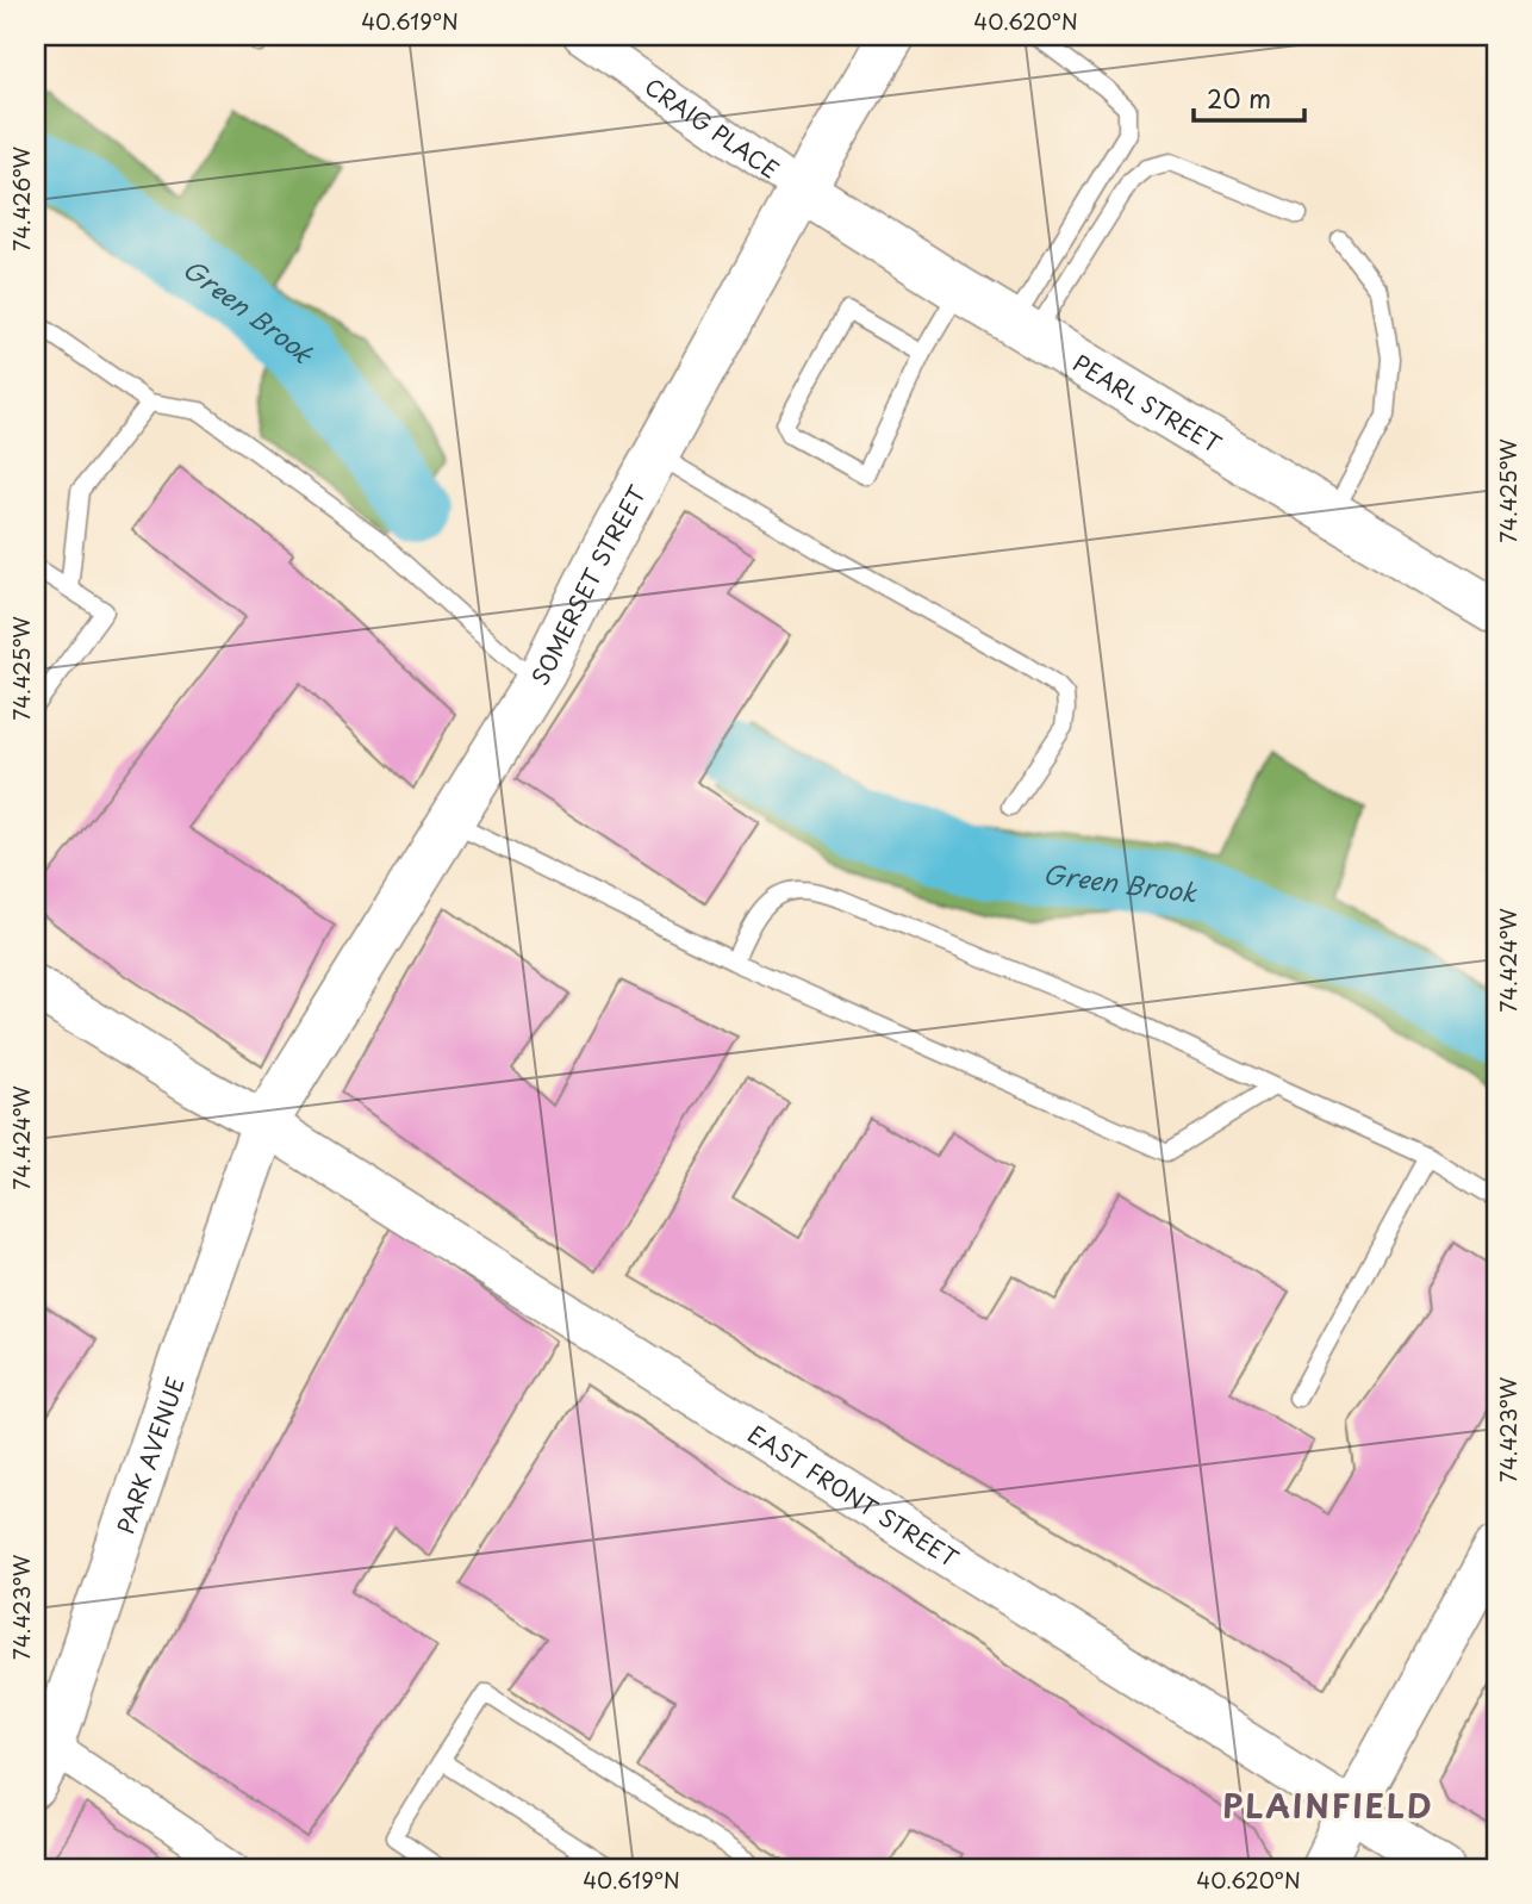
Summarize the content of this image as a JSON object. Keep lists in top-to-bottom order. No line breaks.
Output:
{"streets":{"main road":["PEARL STREET","SOMERSET STREET","PARK AVENUE"],"street":["CRAIG PLACE","EAST FRONT STREET"]},"crossings":[["CRAIG PLACE","PEARL STREET"],["CRAIG PLACE","SOMERSET STREET"],["PEARL STREET","SOMERSET STREET"],["SOMERSET STREET","PARK AVENUE"],["SOMERSET STREET","EAST FRONT STREET"],["PARK AVENUE","EAST FRONT STREET"]],"districts":["PLAINFIELD"],"water":["Green Brook"],"scale_bar":"20 m","coordinates":["40.619°N","40.620°N","74.426°W","74.425°W","74.424°W","74.423°W"]}
